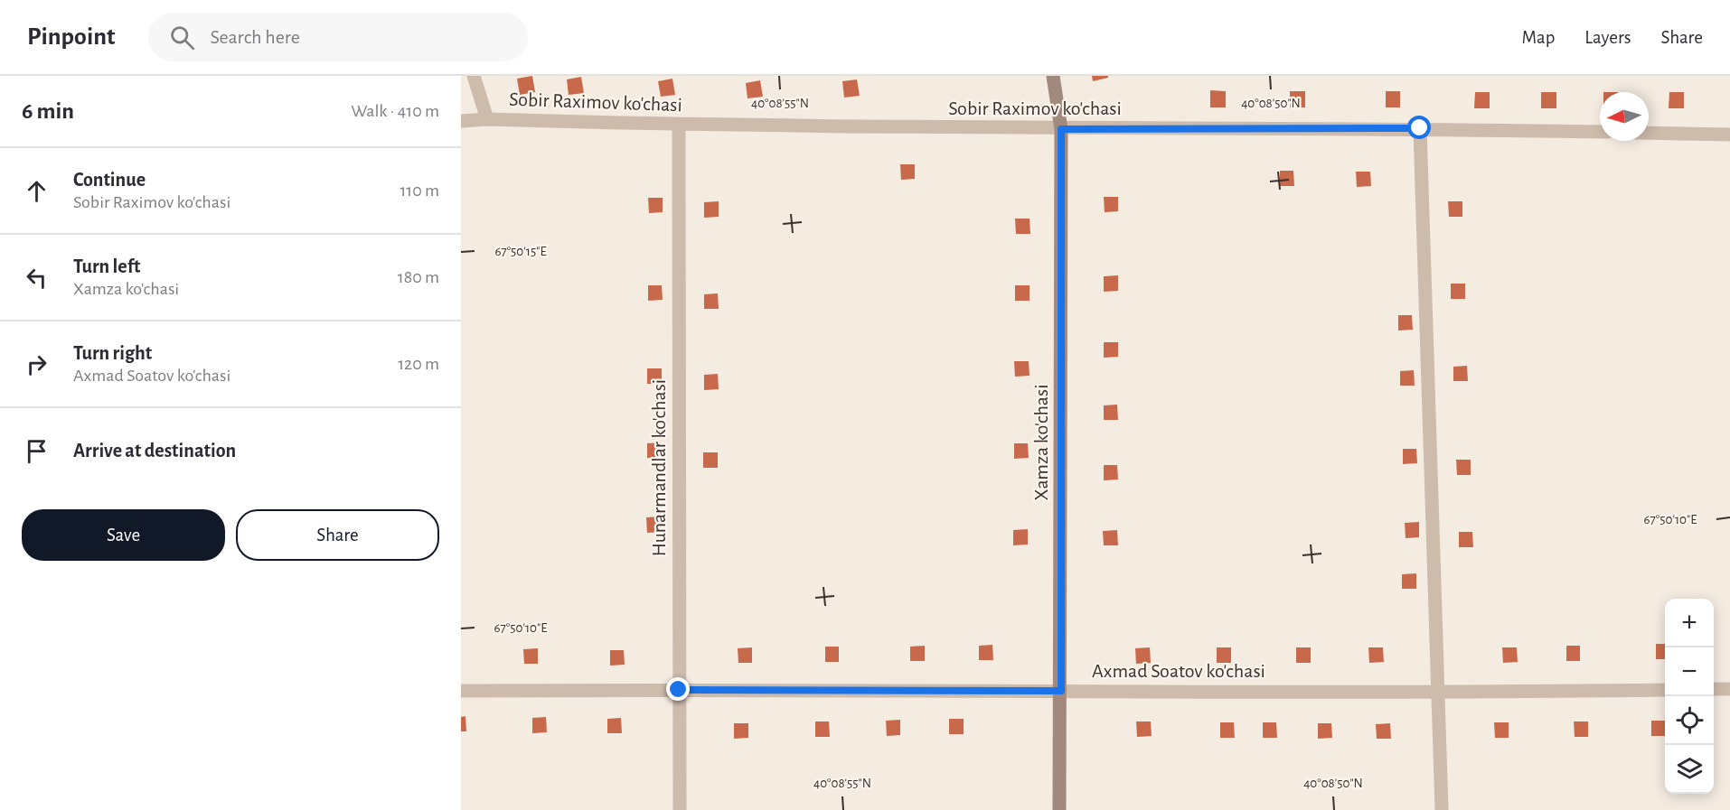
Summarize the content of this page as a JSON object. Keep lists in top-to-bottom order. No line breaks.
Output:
{"streets":{"main road":["Xamza ko'chasi"],"street":["Sobir Raximov ko'chasi","Hunarmandlar ko'chasi","Axmad Soatov ko'chasi"]},"crossings":[["Sobir Raximov ko'chasi","Xamza ko'chasi"],["Sobir Raximov ko'chasi","Hunarmandlar ko'chasi"],["Xamza ko'chasi","Axmad Soatov ko'chasi"],["Hunarmandlar ko'chasi","Axmad Soatov ko'chasi"]],"north":"left","page":{"header":"Pinpoint","search":"Search here","nav":["Map","Layers","Share"],"heading":["6 min","Walk · 410 m"],"list":[["Continue","Sobir Raximov ko'chasi","110 m"],["Turn left","Xamza ko'chasi","180 m"],["Turn right","Axmad Soatov ko'chasi","120 m"],"Arrive at destination"],"buttons":["Save","Share"],"map_buttons":["+","−"]},"coordinates":["40°08'55\"N","40°08'50\"N","67°50'15\"E","67°50'10\"E"]}
